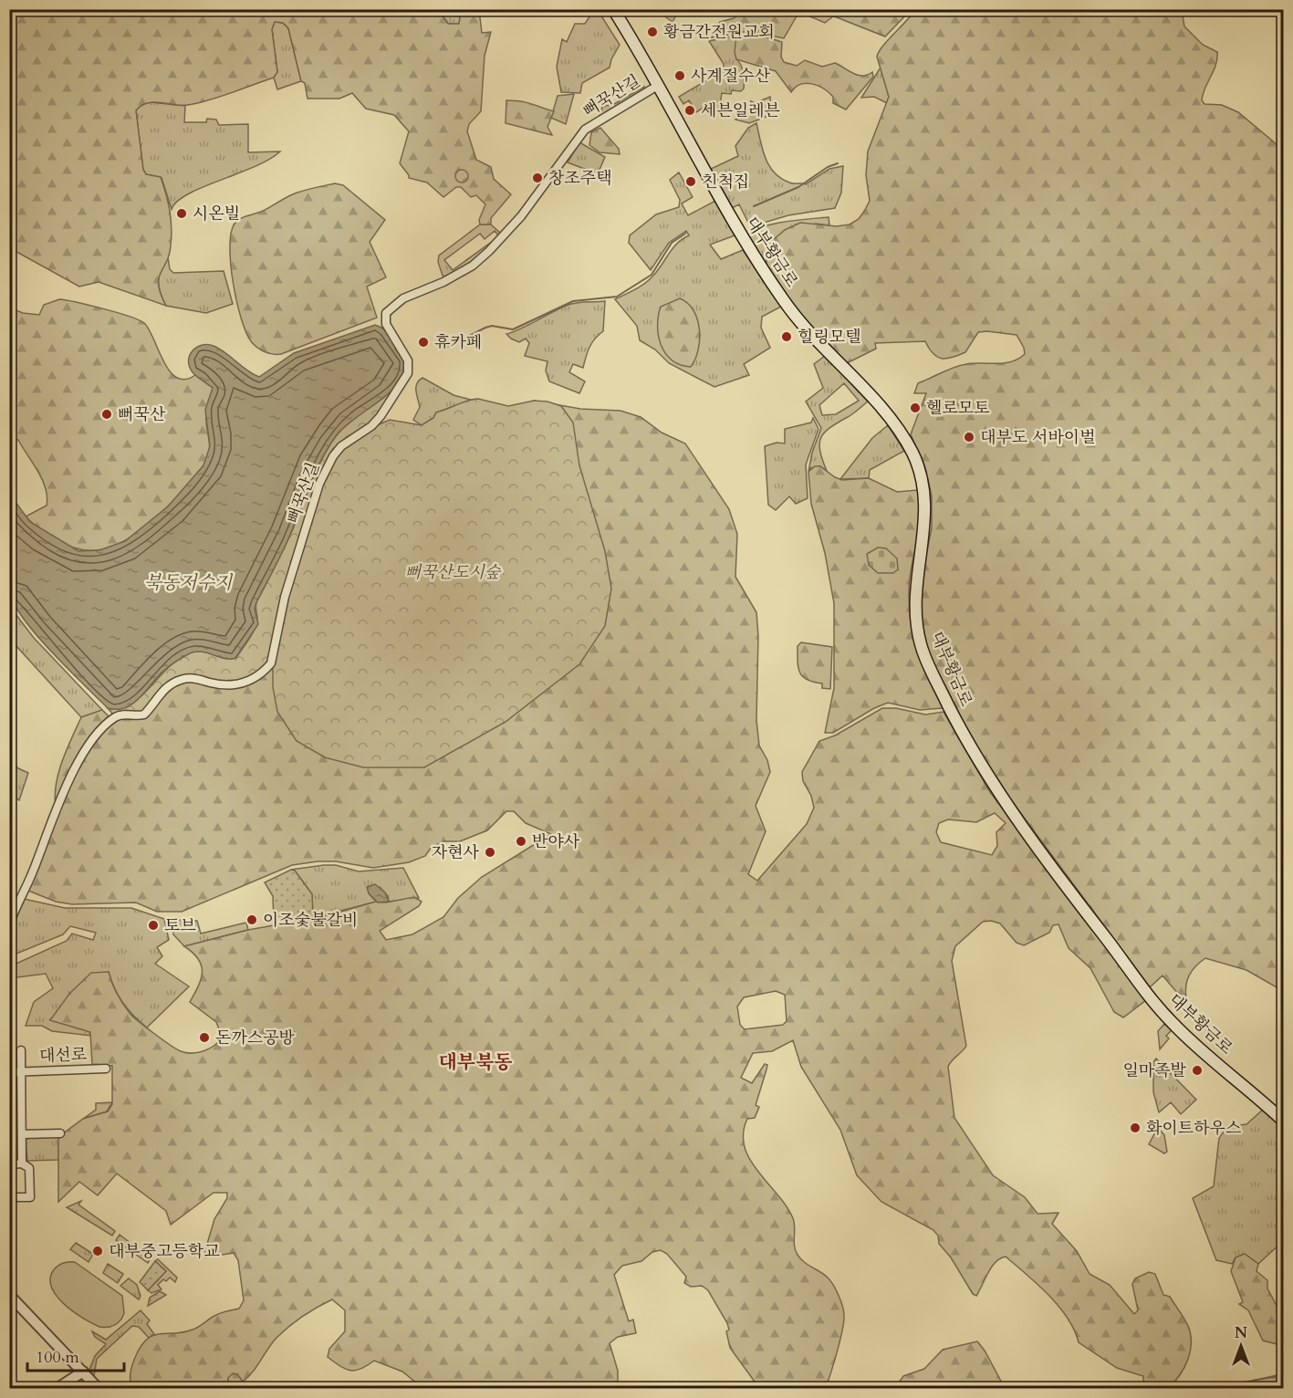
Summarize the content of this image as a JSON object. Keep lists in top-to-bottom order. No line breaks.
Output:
{"streets":{"main road":["대부황금로"],"street":["뻐꾹산길","대선로"]},"crossings":[["뻐꾹산길","대부황금로"]],"districts":["대부북동"],"water":["북동저수지"],"parks":["뻐꾹산도시숲"],"places":["황금간전원교회","사계절수산","세븐일레븐","창조주택","친척집","시온빌","힐링모텔","휴카페","헬로모토","뻐꾹산","대부도 서바이벌","반야사","자현사","이조숯불갈비","토브","돈까스공방","일마족발","화이트하우스","대부중고등학교"],"scale_bar":"100 m","north":"top"}
